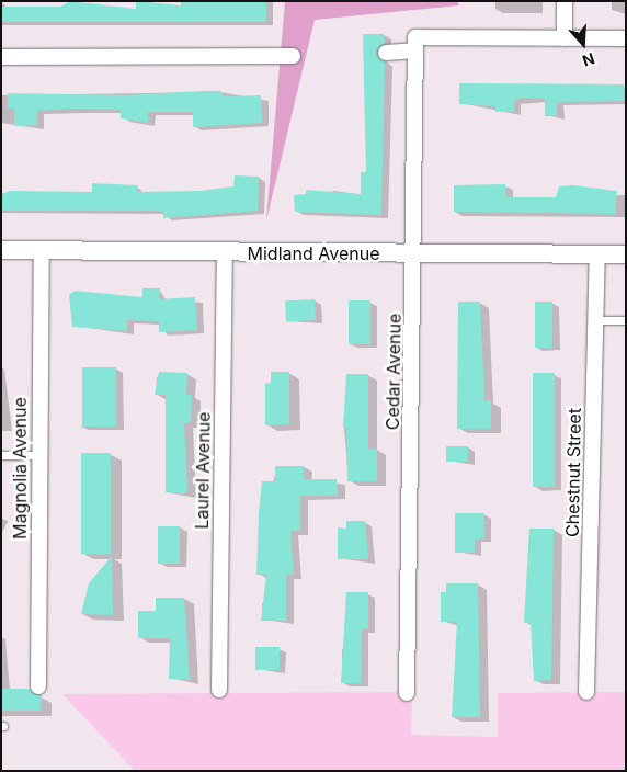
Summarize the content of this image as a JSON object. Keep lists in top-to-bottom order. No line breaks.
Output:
{"streets":{"street":["Midland Avenue","Cedar Avenue","Magnolia Avenue","Laurel Avenue","Chestnut Street"]},"crossings":[["Midland Avenue","Cedar Avenue"],["Midland Avenue","Magnolia Avenue"],["Midland Avenue","Laurel Avenue"],["Midland Avenue","Chestnut Street"]],"north":"bottom"}
